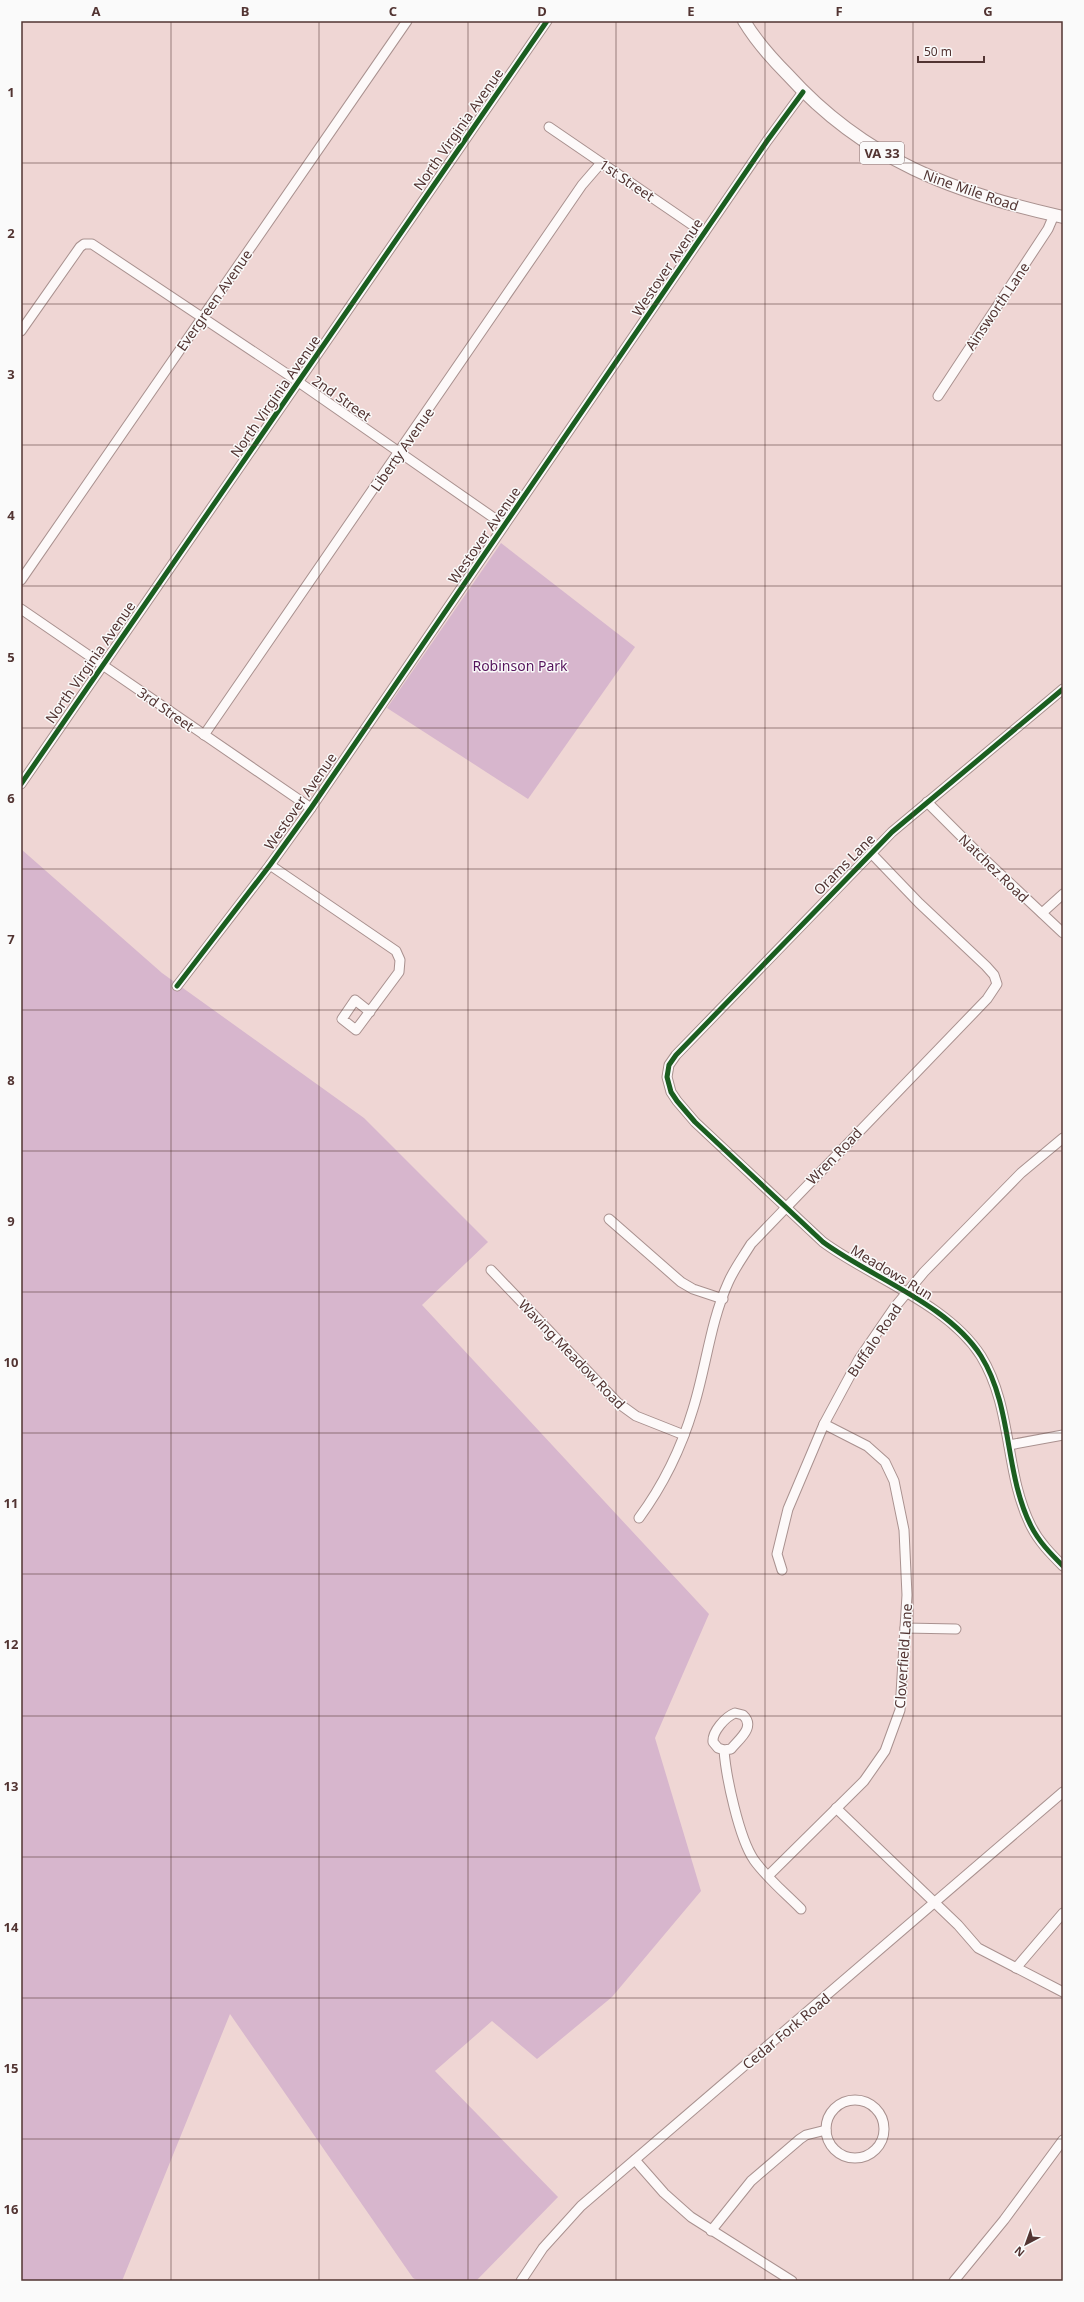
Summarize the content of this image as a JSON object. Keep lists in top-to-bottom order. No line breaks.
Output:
{"streets":{"main road":["VA 33","Nine Mile Road"],"street":["North Virginia Avenue","1st Street","Westover Avenue","Evergreen Avenue","Ainsworth Lane","2nd Street","Liberty Avenue","3rd Street","Orams Lane","Natchez Road","Wren Road","Meadows Run","Buffalo Road","Waving Meadow Road","Cloverfield Lane","Cedar Fork Road"]},"crossings":[["North Virginia Avenue","2nd Street"],["North Virginia Avenue","3rd Street"],["1st Street","Westover Avenue"],["1st Street","Liberty Avenue"],["Nine Mile Road","Westover Avenue"],["Nine Mile Road","Ainsworth Lane"],["Westover Avenue","2nd Street"],["Westover Avenue","3rd Street"],["Evergreen Avenue","2nd Street"],["2nd Street","Liberty Avenue"],["Liberty Avenue","3rd Street"],["Orams Lane","Natchez Road"],["Orams Lane","Wren Road"],["Orams Lane","Meadows Run"],["Wren Road","Meadows Run"],["Wren Road","Waving Meadow Road"],["Meadows Run","Buffalo Road"],["Buffalo Road","Cloverfield Lane"]],"parks":["Robinson Park"],"scale_bar":"50 m","north":"bottom left","grid":{"columns":["A","B","C","D","E","F","G"],"rows":["1","2","3","4","5","6","7","8","9","10","11","12","13","14","15","16"]}}
